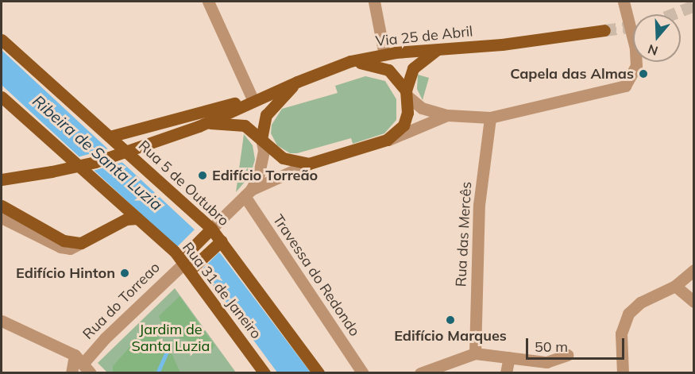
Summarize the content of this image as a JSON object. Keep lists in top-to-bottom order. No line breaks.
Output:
{"streets":{"main road":["Via 25 de Abril","Rua 5 de Outubro","Rua 31 de Janeiro"],"street":["Rua das Mercês","Travessa do Redondo","Rua do Torreao"]},"crossings":[["Via 25 de Abril","Rua 5 de Outubro"],["Rua 31 de Janeiro","Rua do Torreao"]],"water":["Ribeira de Santa Luzia"],"parks":["Jardim de Santa Luzia"],"places":["Capela das Almas","Edifício Torreão","Edifício Hinton","Edifício Marques"],"scale_bar":"50 m","north":"bottom"}
